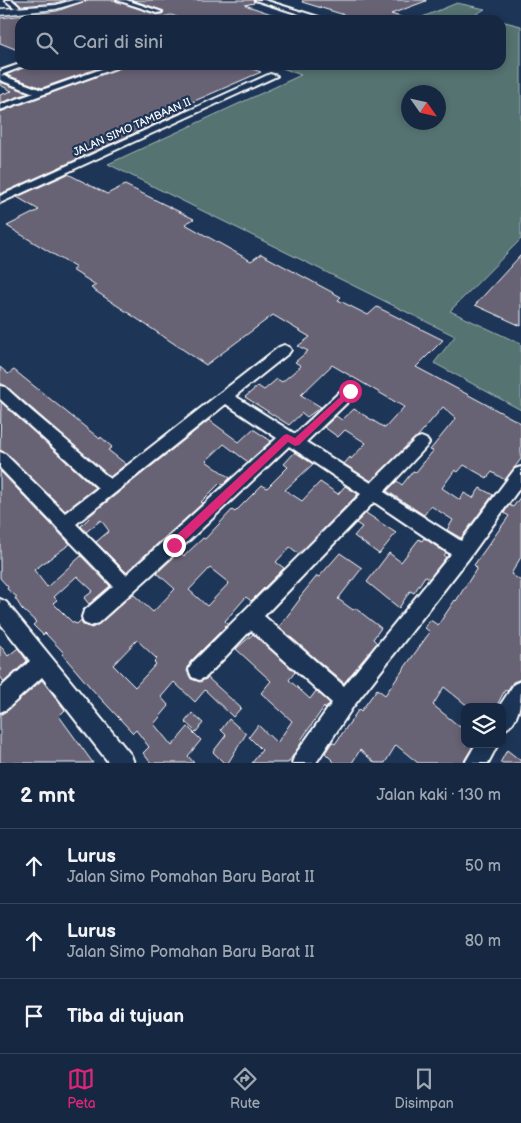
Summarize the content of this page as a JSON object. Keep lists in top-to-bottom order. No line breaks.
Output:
{"streets":{"street":["JALAN SIMO TAMBAAN II"]},"north":"bottom right","page":{"search":"Cari di sini","heading":["2 mnt","Jalan kaki · 130 m"],"list":[["Lurus","Jalan Simo Pomahan Baru Barat II","50 m"],["Lurus","Jalan Simo Pomahan Baru Barat II","80 m"],"Tiba di tujuan"],"nav":["Peta","Rute","Disimpan"]}}
